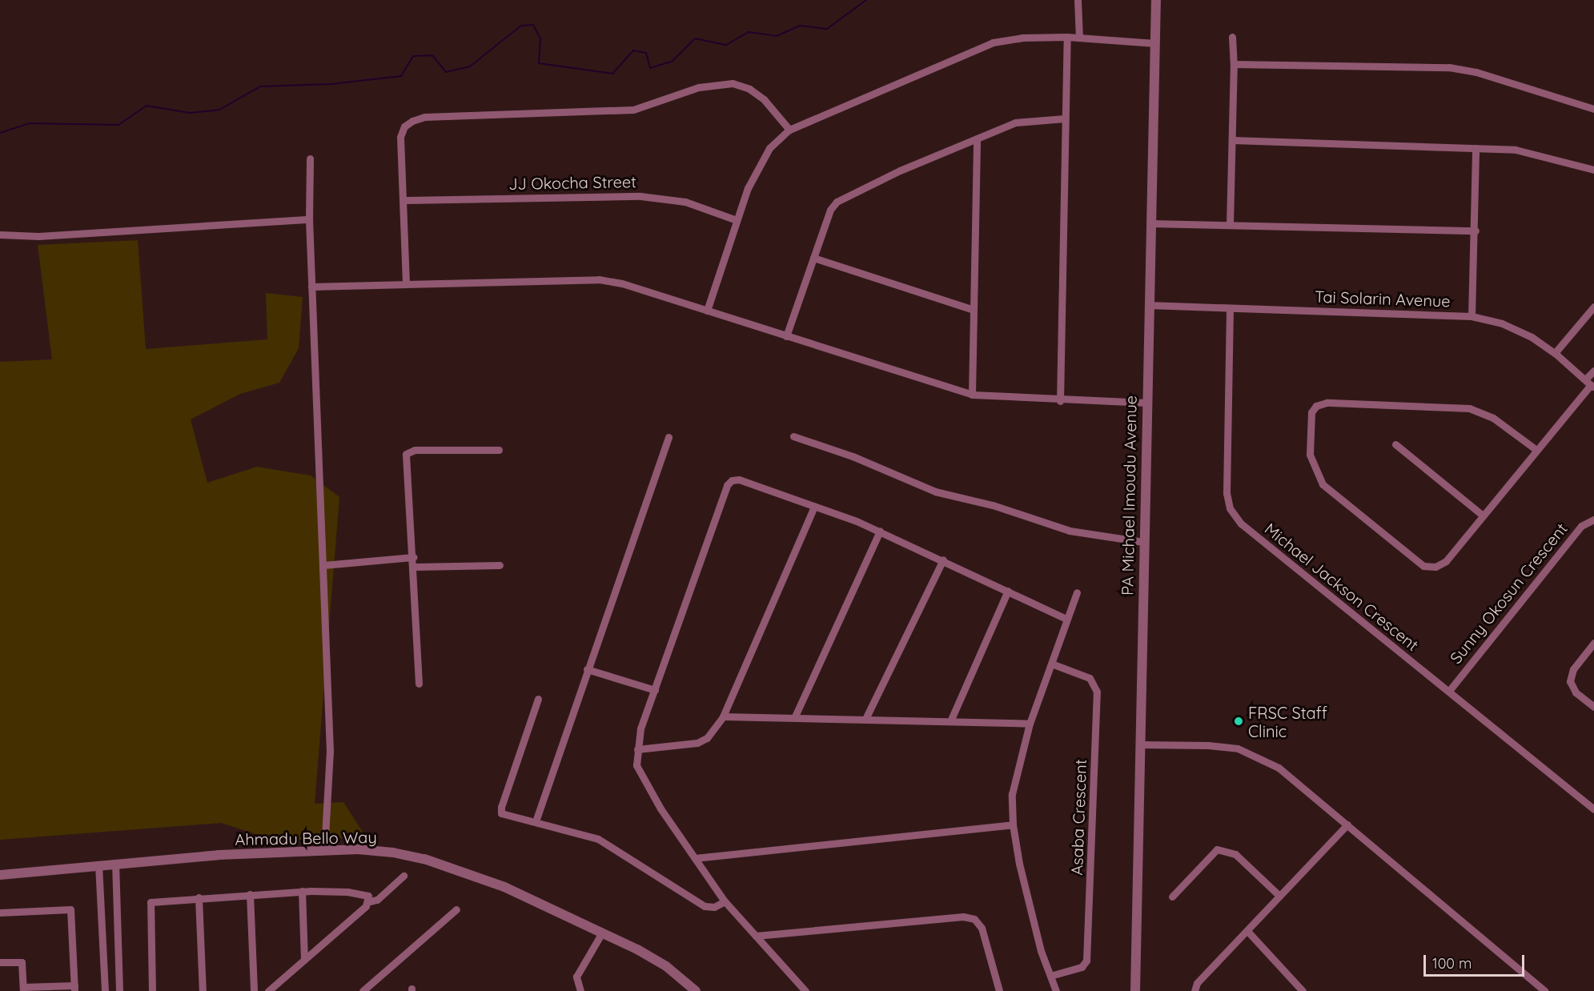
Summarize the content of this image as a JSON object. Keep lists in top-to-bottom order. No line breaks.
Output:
{"streets":{"street":["JJ Okocha Street","Tai Solarin Avenue","PA Michael Imoudu Avenue","Michael Jackson Crescent","Sunny Okosun Crescent","Asaba Crescent","Ahmadu Bello Way"]},"crossings":[["Tai Solarin Avenue","PA Michael Imoudu Avenue"],["Tai Solarin Avenue","Michael Jackson Crescent"],["Michael Jackson Crescent","Sunny Okosun Crescent"]],"places":["FRSC Staff Clinic"],"scale_bar":"100 m"}
